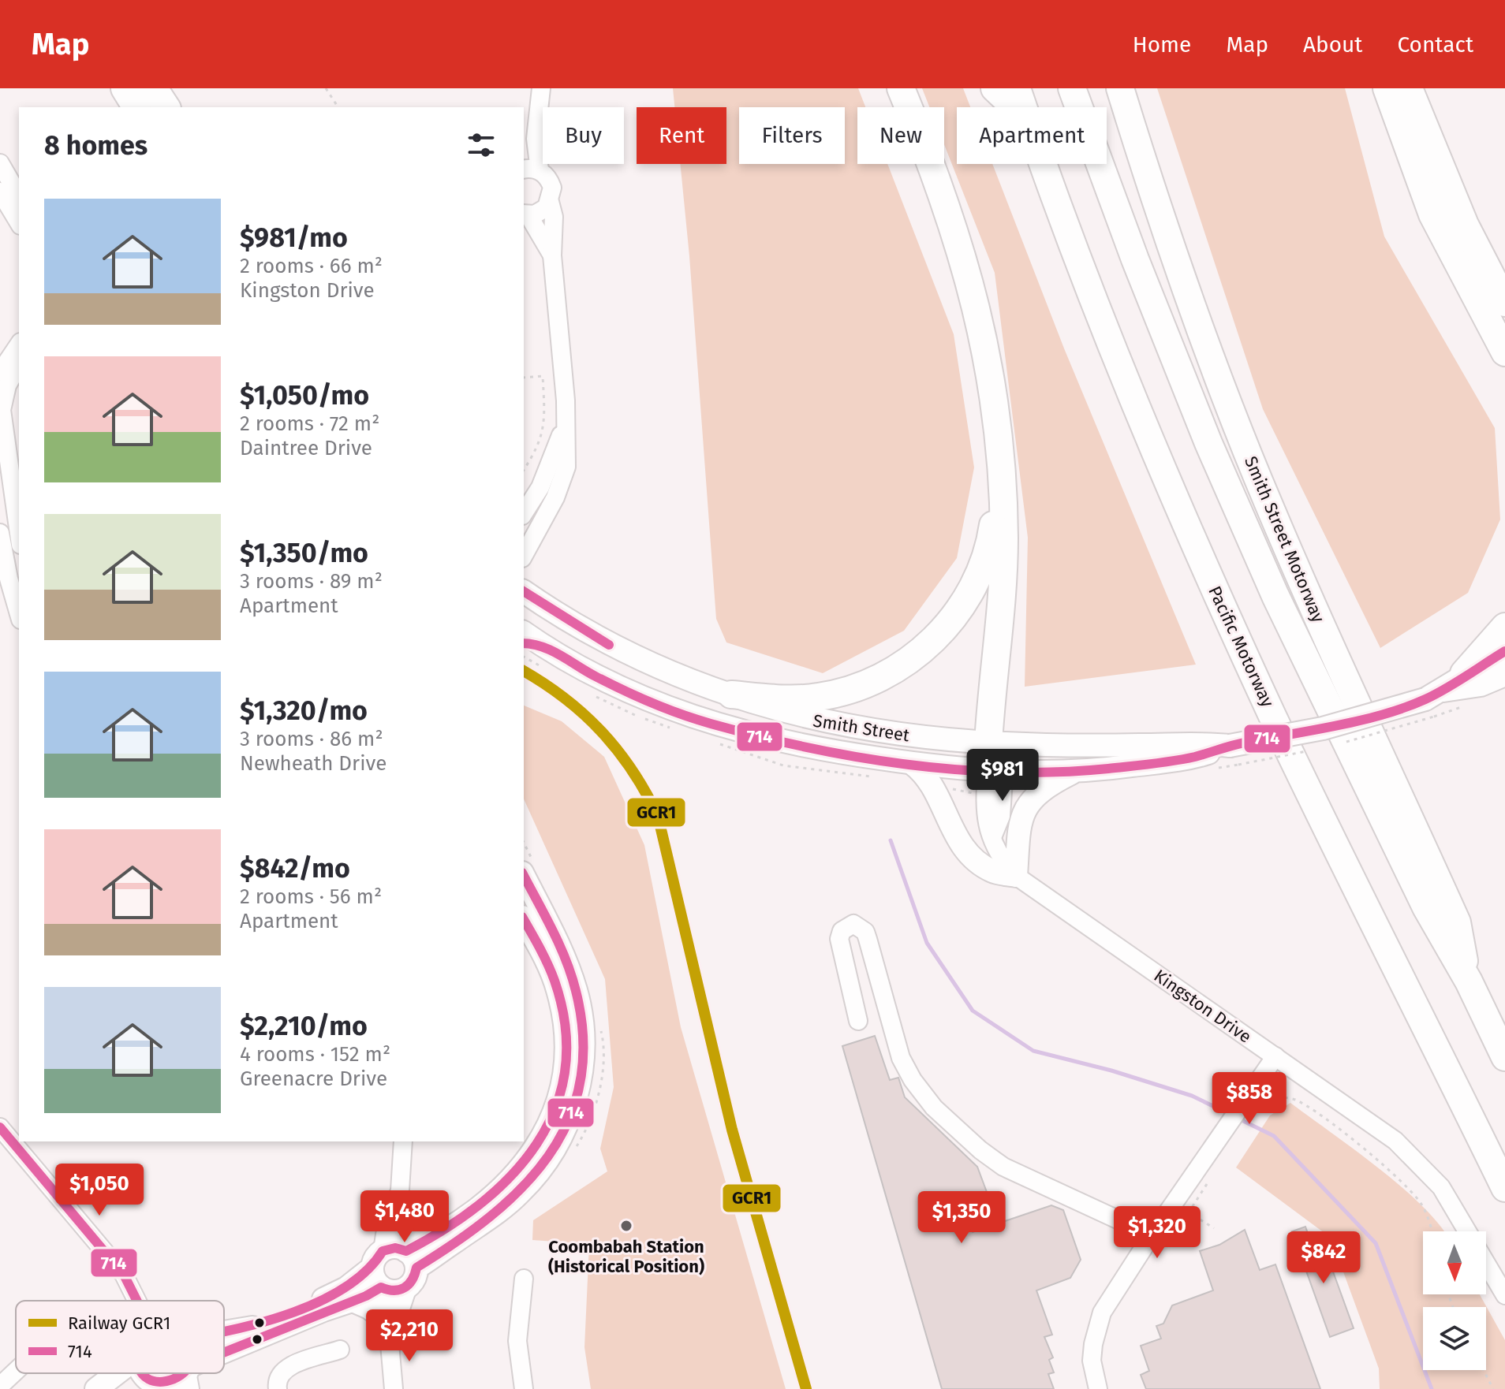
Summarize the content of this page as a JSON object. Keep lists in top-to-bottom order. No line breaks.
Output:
{"streets":{"highway":["Smith Street Motorway","Pacific Motorway"],"main road":["Smith Street"],"street":["Kingston Drive"]},"crossings":[["Smith Street","Kingston Drive"]],"places":["Coombabah Station (Historical Position)"],"lines":["transit line 714","rail line GCR1"],"legend":["Railway GCR1","714"],"north":"bottom","page":{"header":"Map","nav":["Home","Map","About","Contact"],"chip":["Buy","Rent","Filters","New","Apartment"],"heading":"8 homes","list":[{"name":"$981/mo","note":"2 rooms · 66 m² · Kingston Drive"},{"name":"$1,050/mo","note":"2 rooms · 72 m² · Daintree Drive"},{"name":"$1,350/mo","note":"3 rooms · 89 m² · Apartment"},{"name":"$1,320/mo","note":"3 rooms · 86 m² · Newheath Drive"},{"name":"$842/mo","note":"2 rooms · 56 m² · Apartment"},{"name":"$2,210/mo","note":"4 rooms · 152 m² · Greenacre Drive"}],"price":["$981","$858","$1,050","$1,480","$1,350","$1,320","$842","$2,210"]}}
